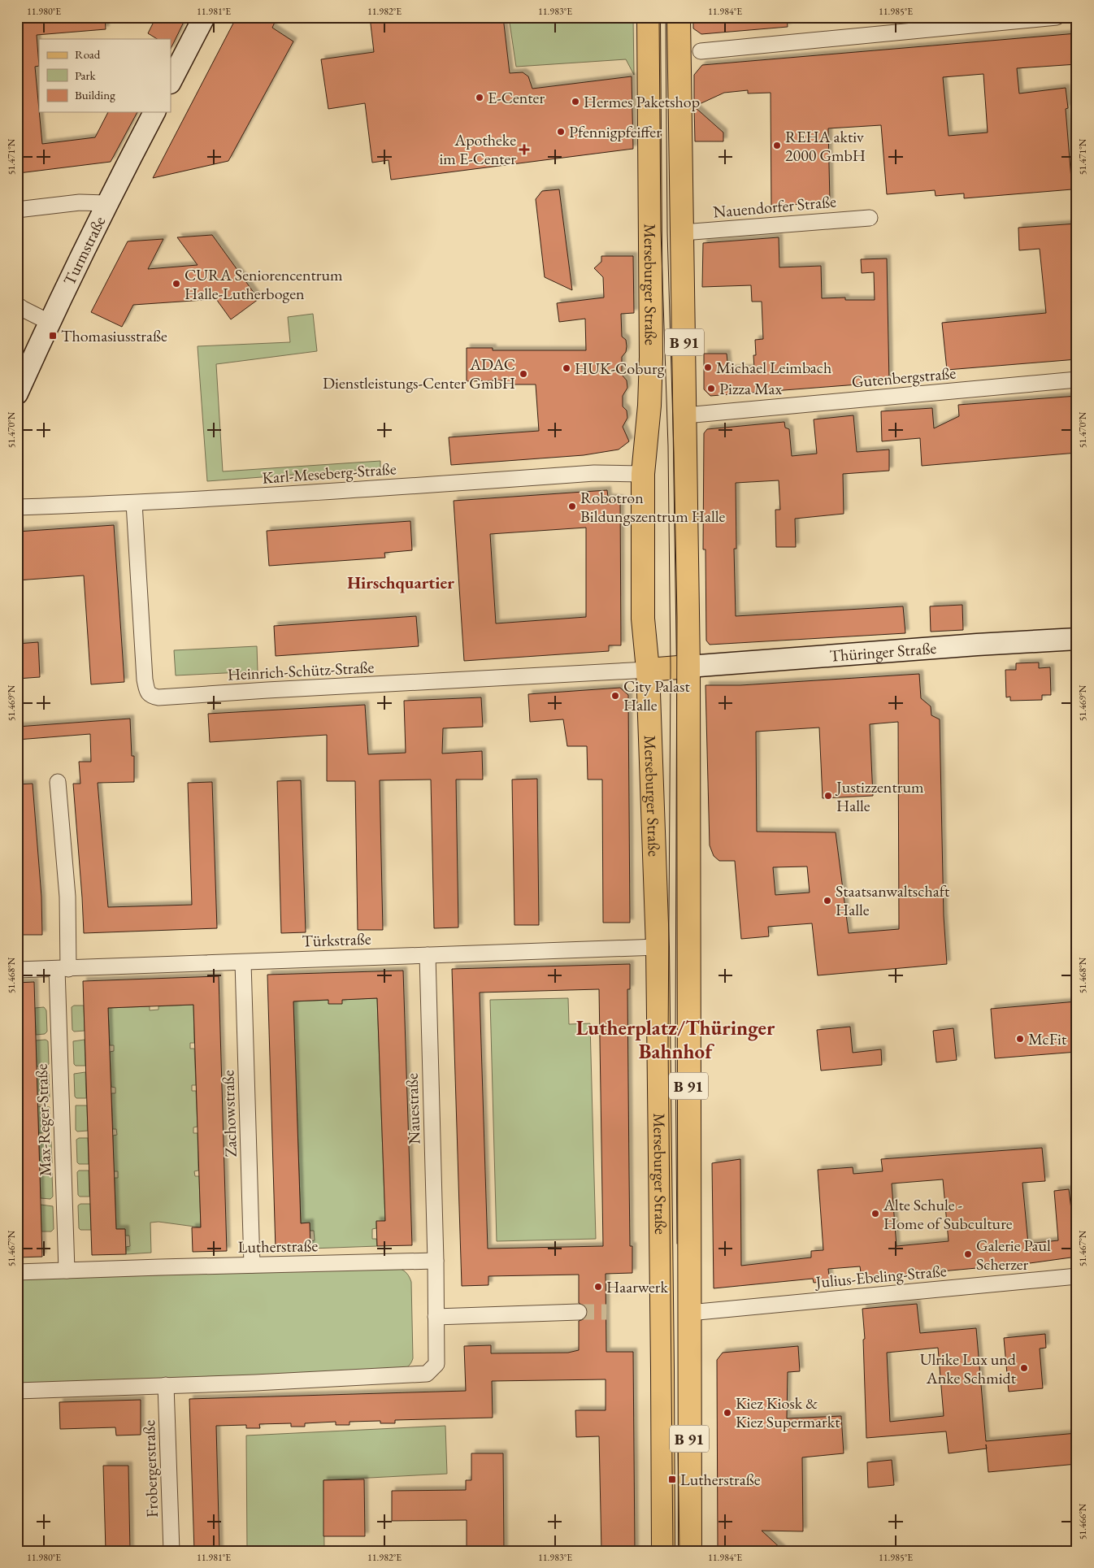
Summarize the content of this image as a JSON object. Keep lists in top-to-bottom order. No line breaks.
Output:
{"streets":{"main road":["Merseburger Straße","B 91"],"street":["Nauendorfer Straße","Turmstraße","Gutenbergstraße","Karl-Meseberg-Straße","Thüringer Straße","Heinrich-Schütz-Straße","Türkstraße","Nauestraße","Zachowstraße","Max-Reger-Straße","Lutherstraße","Julius-Ebeling-Straße","Frobergerstraße"]},"crossings":[["Nauendorfer Straße","Merseburger Straße"],["Merseburger Straße","Gutenbergstraße"],["Merseburger Straße","Karl-Meseberg-Straße"],["Merseburger Straße","Thüringer Straße"],["Merseburger Straße","Heinrich-Schütz-Straße"],["Merseburger Straße","Türkstraße"],["Merseburger Straße","Julius-Ebeling-Straße"],["Karl-Meseberg-Straße","Heinrich-Schütz-Straße"],["Türkstraße","Nauestraße"],["Türkstraße","Zachowstraße"],["Türkstraße","Max-Reger-Straße"],["Nauestraße","Lutherstraße"],["Zachowstraße","Lutherstraße"],["Max-Reger-Straße","Lutherstraße"]],"districts":["Hirschquartier","Lutherplatz/Thüringer Bahnhof"],"places":{"other":["E-Center","Hermes Paketshop","Pfennigpfeiffer","REHA aktiv 2000 GmbH","CURA Seniorencentrum Halle-Lutherbogen","Michael Leimbach","HUK-Coburg","ADAC Dienstleistungs-Center GmbH","Pizza Max","Robotron Bildungszentrum Halle","City Palast Halle","Justizzentrum Halle","Staatsanwaltschaft Halle","McFit","Alte Schule - Home of Subculture","Galerie Paul Scherzer","Haarwerk","Ulrike Lux und Anke Schmidt","Kiez Kiosk & Kiez Supermarkt"],"health":["Apotheke im E-Center"],"transit":["Thomasiusstraße","Lutherstraße"]},"legend":["Road","Park","Building"],"coordinates":["11.980°E","11.981°E","11.982°E","11.983°E","11.984°E","11.985°E","51.471°N","51.470°N","51.469°N","51.468°N","51.467°N","51.466°N"]}
